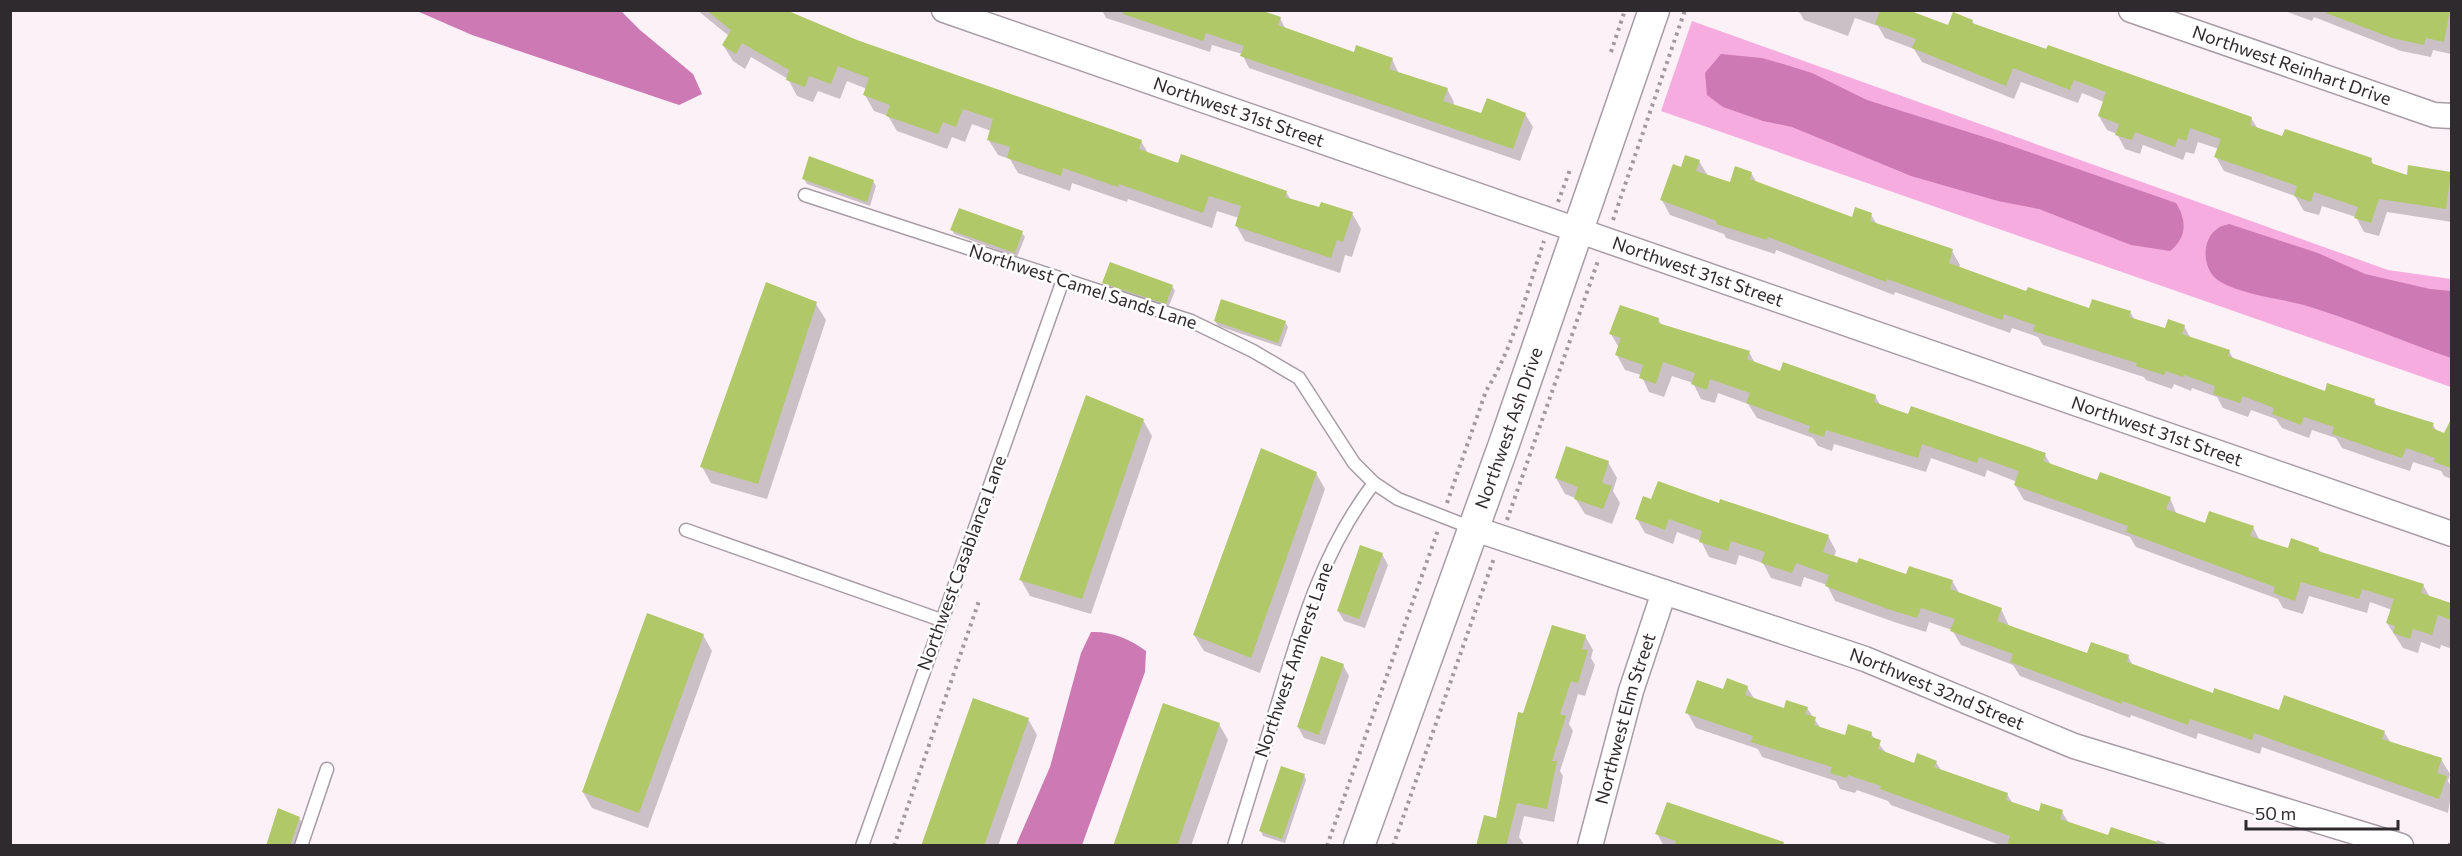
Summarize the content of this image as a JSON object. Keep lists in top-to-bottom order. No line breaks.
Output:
{"streets":{"street":["Northwest Reinhart Drive","Northwest 31st Street","Northwest Ash Drive","Northwest 32nd Street","Northwest Elm Street"],"lane":["Northwest Camel Sands Lane","Northwest Casablanca Lane","Northwest Amherst Lane"]},"crossings":[["Northwest 31st Street","Northwest Ash Drive"],["Northwest Camel Sands Lane","Northwest Ash Drive"],["Northwest Camel Sands Lane","Northwest Casablanca Lane"],["Northwest Camel Sands Lane","Northwest Amherst Lane"],["Northwest Camel Sands Lane","Northwest 32nd Street"],["Northwest Ash Drive","Northwest 32nd Street"],["Northwest 32nd Street","Northwest Elm Street"]],"scale_bar":"50 m"}
